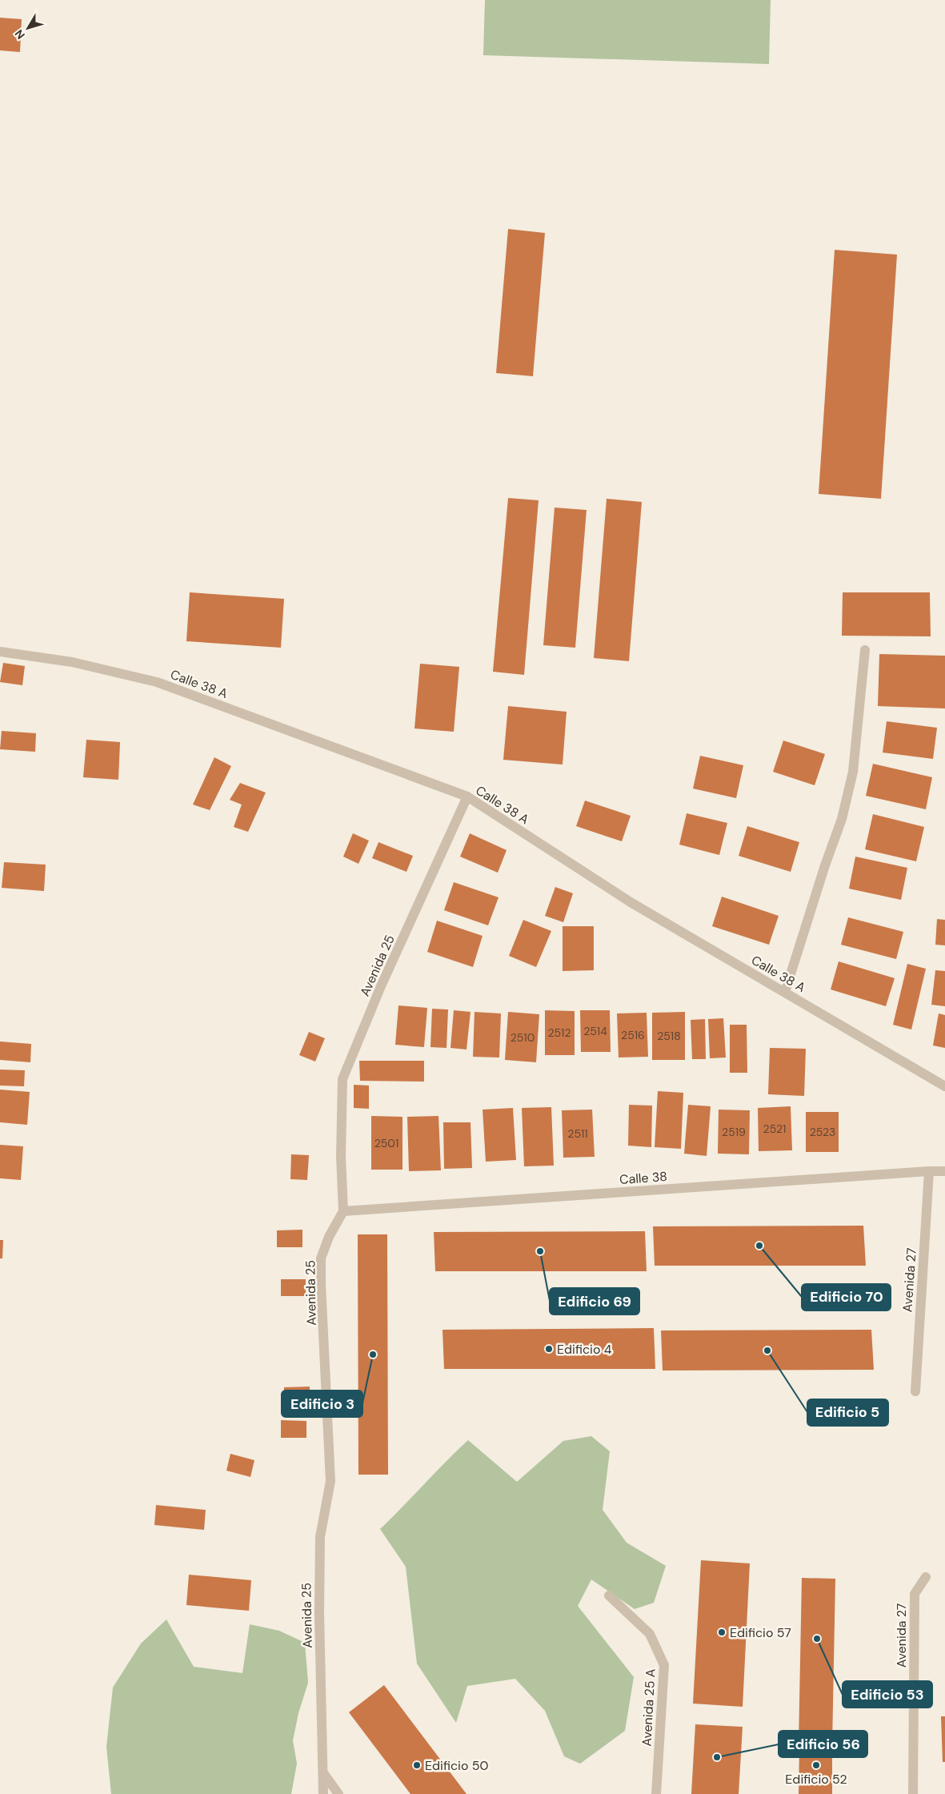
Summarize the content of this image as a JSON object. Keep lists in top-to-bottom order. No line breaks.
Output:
{"streets":{"street":["Calle 38 A","Avenida 25","Calle 38","Avenida 27","Avenida 25 A"]},"crossings":[["Calle 38 A","Avenida 25"],["Avenida 25","Calle 38"],["Calle 38","Avenida 27"]],"places":["Edificio 70","Edificio 69","Edificio 4","Edificio 5","Edificio 3","Edificio 57","Edificio 53","Edificio 56","Edificio 50","Edificio 52"],"house_numbers":["2514","2512","2516","2518","2510","2521","2519","2523","2511","2501"],"north":"bottom left"}
